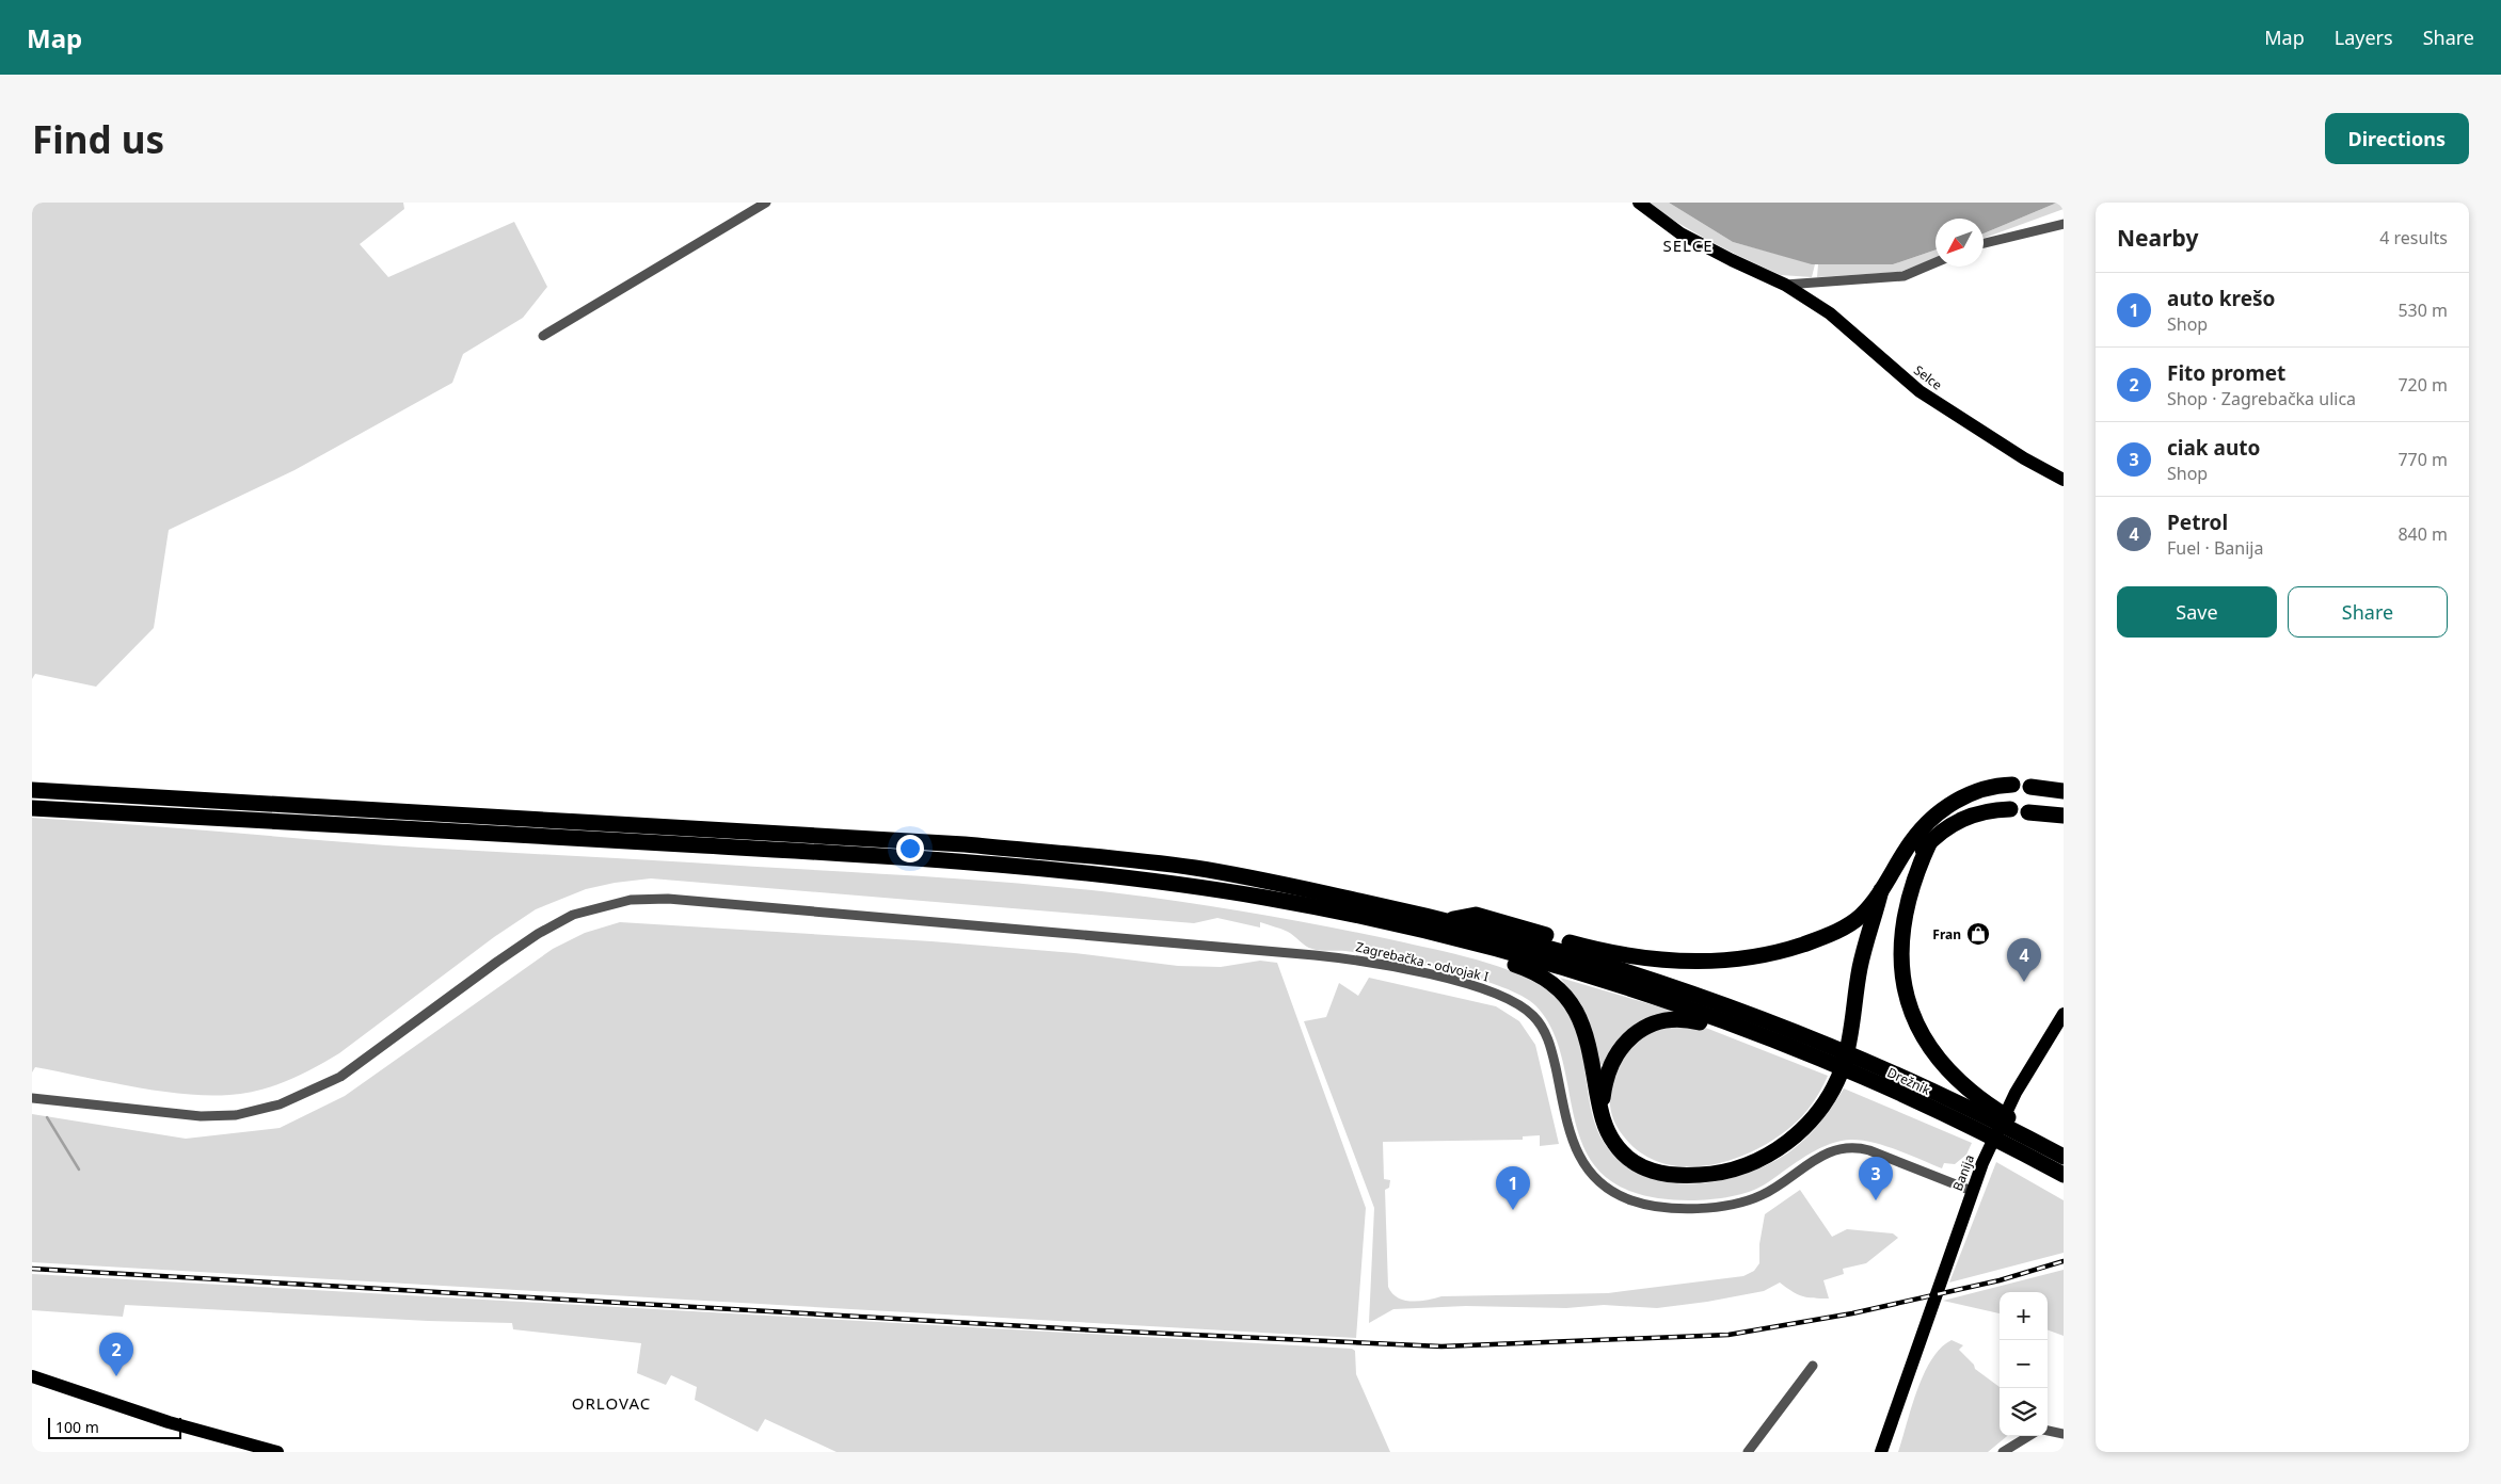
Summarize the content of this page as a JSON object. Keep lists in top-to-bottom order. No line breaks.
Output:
{"streets":{"highway":["Drežnik"],"main road":["Selce","Banija"],"street":["Zagrebačka - odvojak I"]},"crossings":[["Zagrebačka - odvojak I","Banija"]],"districts":["SELCE","ORLOVAC"],"places":{"shop":["Fran"]},"scale_bar":"100 m","north":"bottom left","page":{"header":"Map","nav":["Map","Layers","Share"],"buttons":["Directions",["Save","Share"]],"title":"Find us","heading":["Nearby","4 results"],"list":[{"mark":"1","name":"auto krešo","note":"Shop","value":"530 m"},{"mark":"2","name":"Fito promet","note":"Shop · Zagrebačka ulica","value":"720 m"},{"mark":"3","name":"ciak auto","note":"Shop","value":"770 m"},{"mark":"4","name":"Petrol","note":"Fuel · Banija","value":"840 m"}],"pins":["4","3","1","2"],"map_buttons":["+","−"],"scale":"100 m"}}
